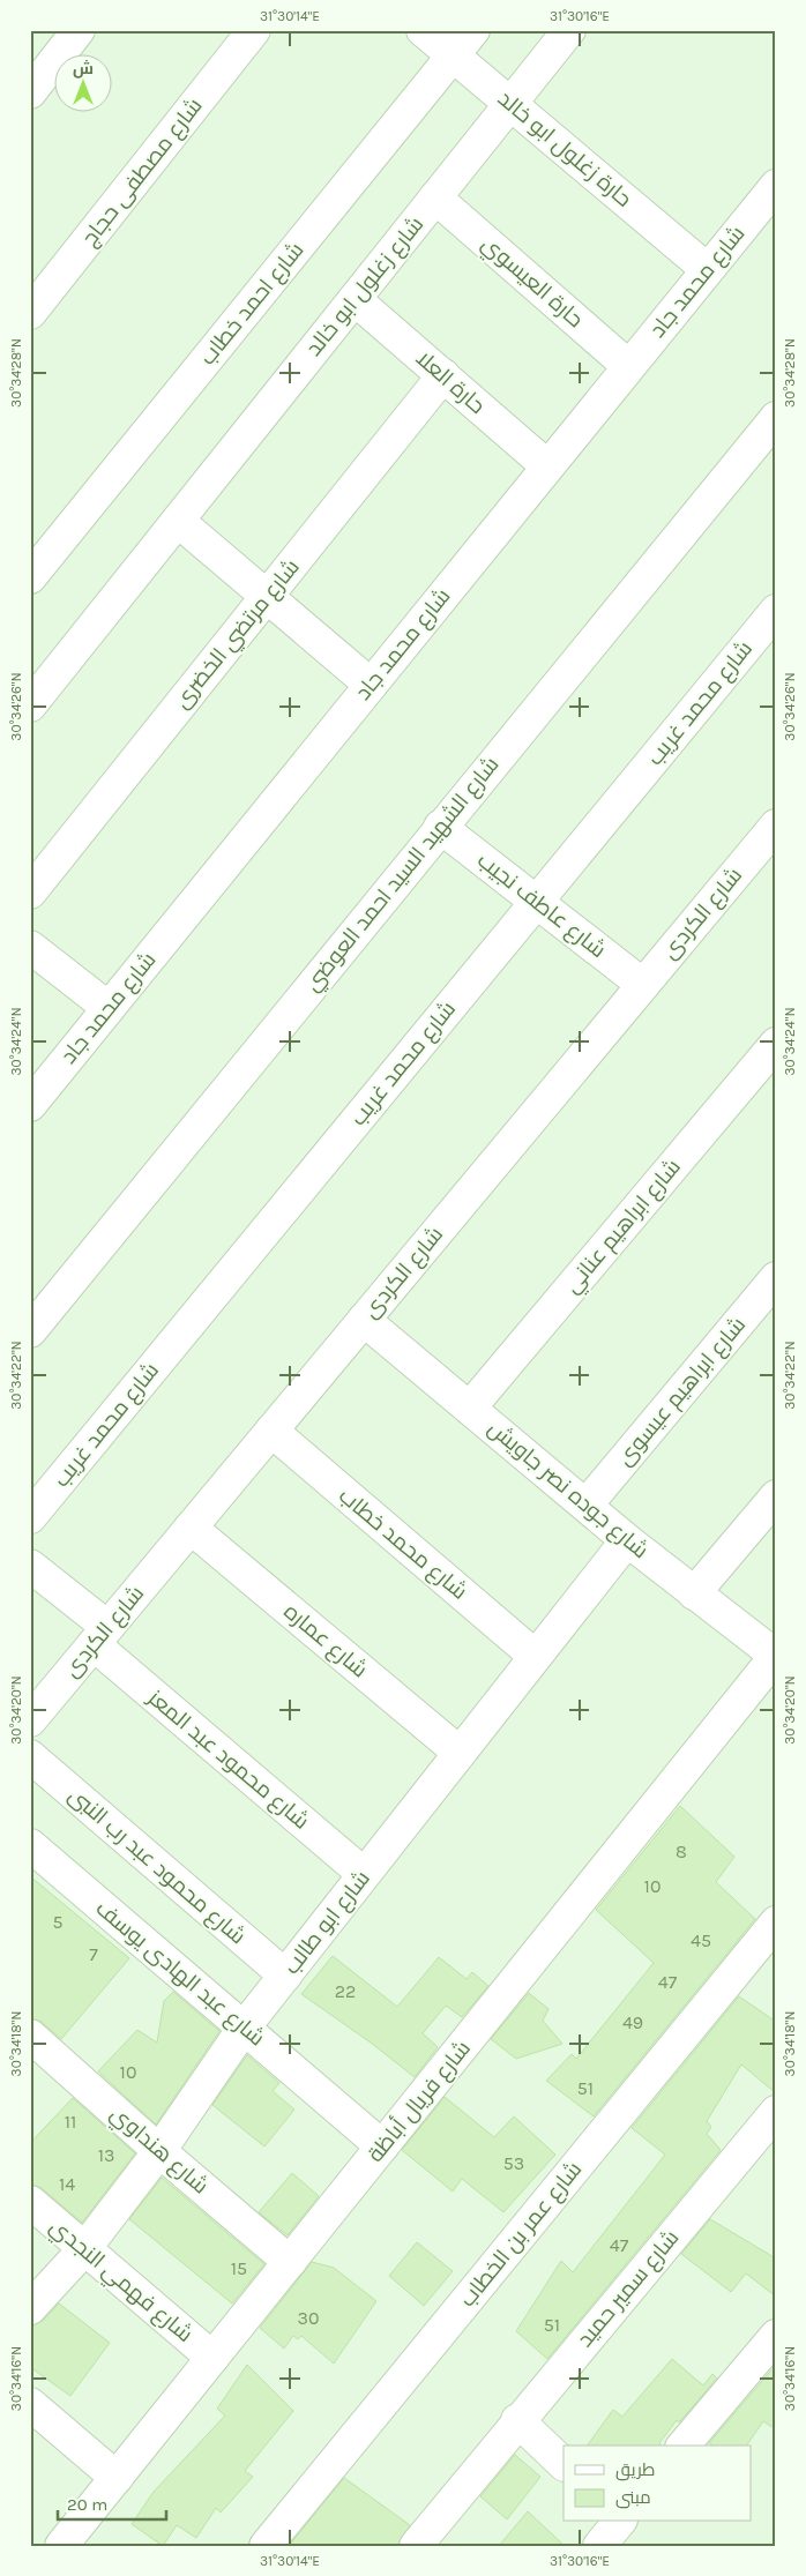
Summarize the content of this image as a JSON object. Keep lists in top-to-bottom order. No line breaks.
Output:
{"streets":{"street":["حارة زغلول ابو خالد","شارع مصطفى حجاج","حارة العيسوي","شارع محمد جاد","شارع زغلول ابو خالد","شارع احمد خطاب","حارة العلا","شارع مرتضي الخضرى","شارع محمد غريب","شارع الشهيد السيد احمد العوضي","شارع عاطف نجيب","شارع الكردى","شارع ابراهيم عناني","شارع ابراهيم عيسوى","شارع جوده نصر جاويش","شارع محمد خطاب","شارع عماره","شارع محمود عبد المعز","شارع محمود عبد رب النبى","شارع ابو طالب","شارع عبد الهادى يوسف","شارع فريال أباظة","شارع هنداوي","شارع عمر بن الخطاب","شارع فهمي النجدي","شارع سمير حميد"]},"crossings":[["حارة زغلول ابو خالد","شارع محمد جاد"],["حارة زغلول ابو خالد","شارع زغلول ابو خالد"],["حارة زغلول ابو خالد","شارع احمد خطاب"],["حارة العيسوي","شارع محمد جاد"],["حارة العيسوي","شارع زغلول ابو خالد"],["شارع محمد جاد","حارة العلا"],["شارع زغلول ابو خالد","حارة العلا"],["حارة العلا","شارع مرتضي الخضرى"],["شارع محمد غريب","شارع عاطف نجيب"],["شارع الشهيد السيد احمد العوضي","شارع عاطف نجيب"],["شارع عاطف نجيب","شارع الكردى"],["شارع الكردى","شارع جوده نصر جاويش"],["شارع الكردى","شارع محمد خطاب"],["شارع الكردى","شارع عماره"],["شارع الكردى","شارع محمود عبد المعز"],["شارع ابراهيم عناني","شارع جوده نصر جاويش"],["شارع ابراهيم عيسوى","شارع جوده نصر جاويش"],["شارع جوده نصر جاويش","شارع ابو طالب"],["شارع جوده نصر جاويش","شارع فريال أباظة"],["شارع محمد خطاب","شارع ابو طالب"],["شارع عماره","شارع ابو طالب"],["شارع محمود عبد المعز","شارع ابو طالب"],["شارع محمود عبد رب النبى","شارع ابو طالب"],["شارع ابو طالب","شارع عبد الهادى يوسف"],["شارع ابو طالب","شارع هنداوي"],["شارع ابو طالب","شارع فهمي النجدي"],["شارع عبد الهادى يوسف","شارع فريال أباظة"],["شارع فريال أباظة","شارع هنداوي"],["شارع فريال أباظة","شارع فهمي النجدي"]],"house_numbers":["8","10","5","45","7","47","22","49","10","51","11","13","53","14","47","15","30","51"],"legend":["طريق","مبنى"],"scale_bar":"20 m","north":"top","coordinates":["31°30'14\"E","31°30'16\"E","30°34'28\"N","30°34'26\"N","30°34'24\"N","30°34'22\"N","30°34'20\"N","30°34'18\"N","30°34'16\"N"]}
